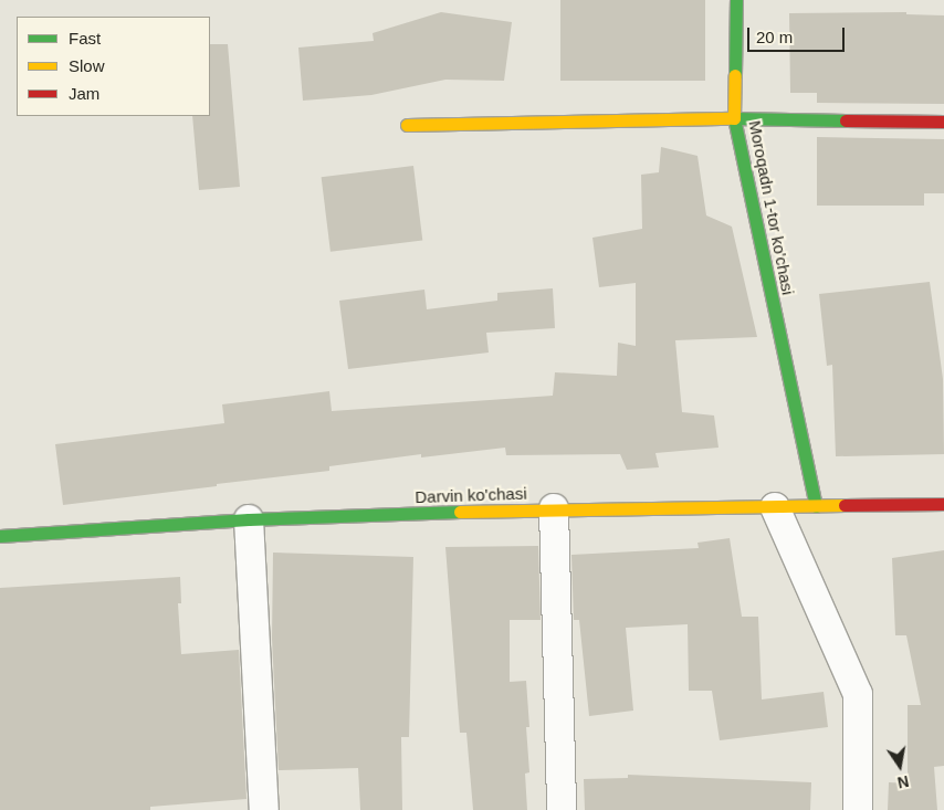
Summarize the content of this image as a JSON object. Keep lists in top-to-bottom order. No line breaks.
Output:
{"streets":{"street":["Morоqadn 1-tor ko'chasi","Darvin ko'chasi"]},"crossings":[["Morоqadn 1-tor ko'chasi","Darvin ko'chasi"]],"legend":["Fast","Slow","Jam"],"scale_bar":"20 m","north":"bottom"}
